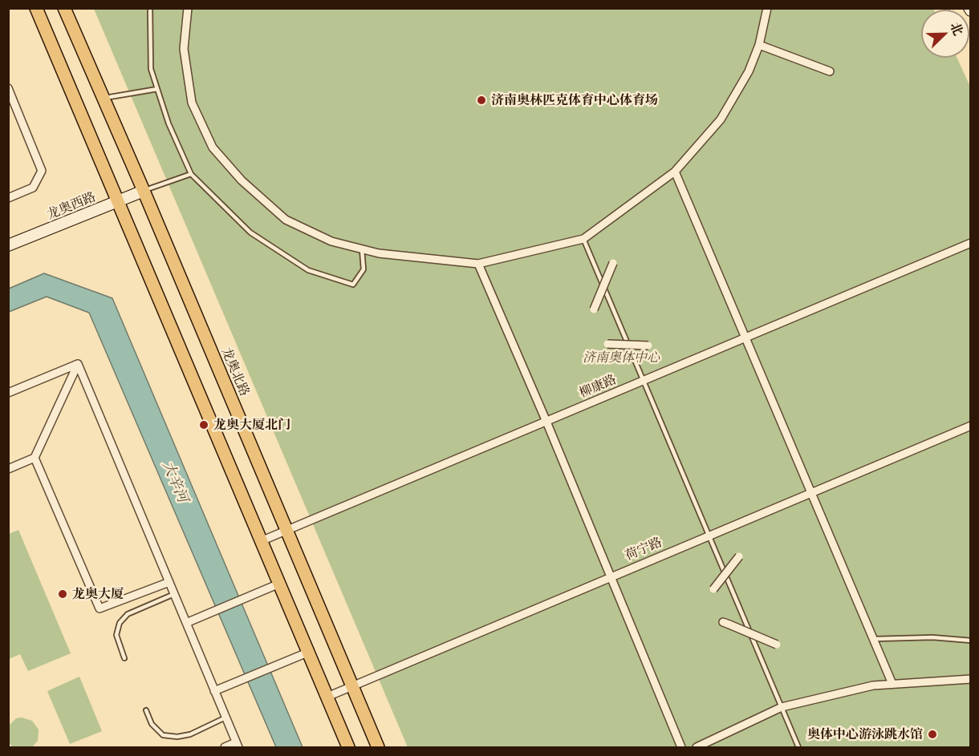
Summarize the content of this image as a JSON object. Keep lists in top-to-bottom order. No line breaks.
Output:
{"streets":{"main road":["龙奥北路"],"street":["龙奥西路","柳康路","荷宁路"]},"crossings":[["龙奥西路","龙奥北路"],["龙奥北路","柳康路"],["龙奥北路","荷宁路"]],"water":["大辛河"],"parks":["济南奥体中心"],"places":["济南奥林匹克体育中心体育场","龙奥大厦北门","龙奥大厦","奥体中心游泳跳水馆"],"north":"top right"}
